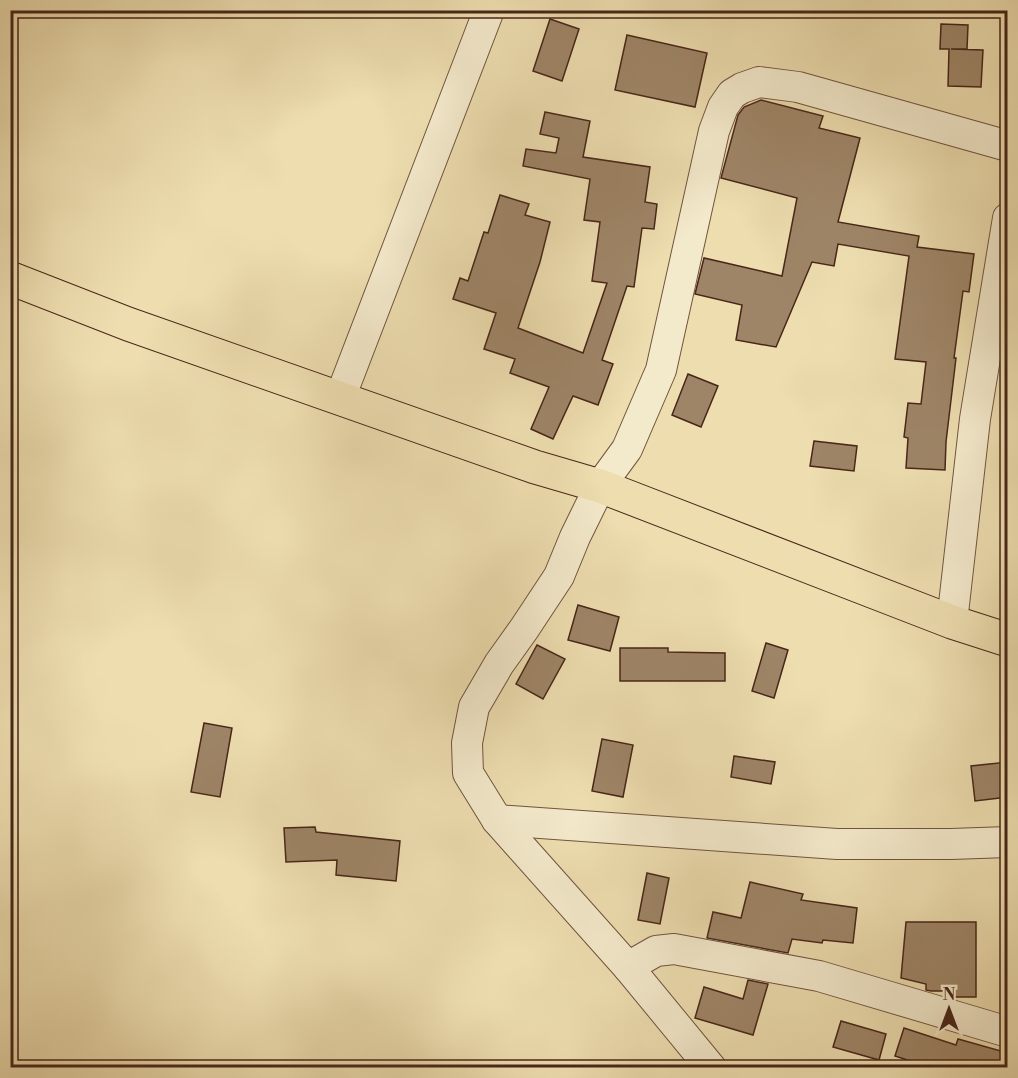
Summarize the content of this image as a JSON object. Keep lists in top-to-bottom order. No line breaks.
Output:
{"north":"top"}
